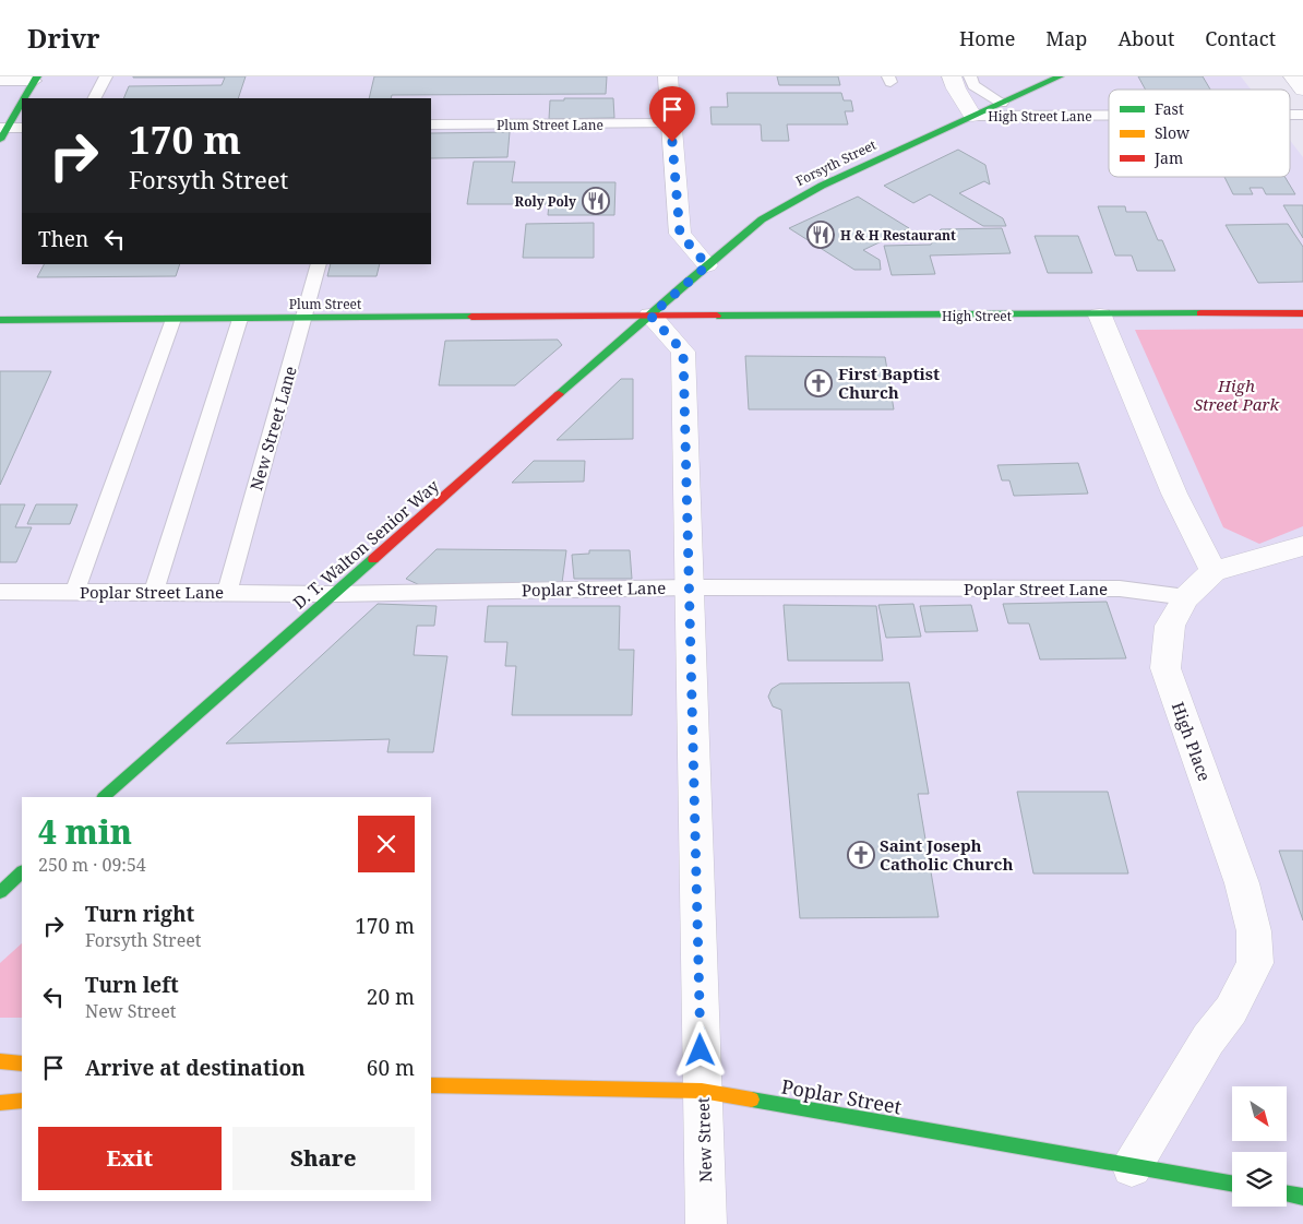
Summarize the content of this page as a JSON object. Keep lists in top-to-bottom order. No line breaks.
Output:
{"streets":{"street":["Forsyth Street","Plum Street","High Street","D. T. Walton Senior Way","High Place","Poplar Street","New Street"],"lane":["High Street Lane","Plum Street Lane","New Street Lane","Poplar Street Lane"]},"crossings":[["High Street Lane","Forsyth Street"],["Forsyth Street","Plum Street"],["Forsyth Street","High Street"],["Forsyth Street","D. T. Walton Senior Way"],["Forsyth Street","New Street"],["Plum Street","High Street"],["Plum Street","New Street Lane"],["Plum Street","D. T. Walton Senior Way"],["Plum Street","New Street"],["High Street","D. T. Walton Senior Way"],["High Street","New Street"],["New Street Lane","Poplar Street Lane"],["D. T. Walton Senior Way","Poplar Street Lane"],["D. T. Walton Senior Way","New Street"],["Poplar Street Lane","High Place"],["Poplar Street Lane","New Street"],["High Place","Poplar Street"],["Poplar Street","New Street"]],"parks":["High Street Park"],"places":{"restaurant":["Roly Poly","H & H Restaurant"],"church":["First Baptist Church","Saint Joseph Catholic Church"]},"legend":["Fast","Slow","Jam"],"north":"bottom right","page":{"header":"Drivr","nav":["Home","Map","About","Contact"],"turn":["170 m","Forsyth Street"],"then":"Then","heading":["4 min","250 m · 09:54"],"list":[{"name":"Turn right","note":"Forsyth Street","value":"170 m"},{"name":"Turn left","note":"New Street","value":"20 m"},{"name":"Arrive at destination","value":"60 m"}],"buttons":["Exit","Share"]}}
